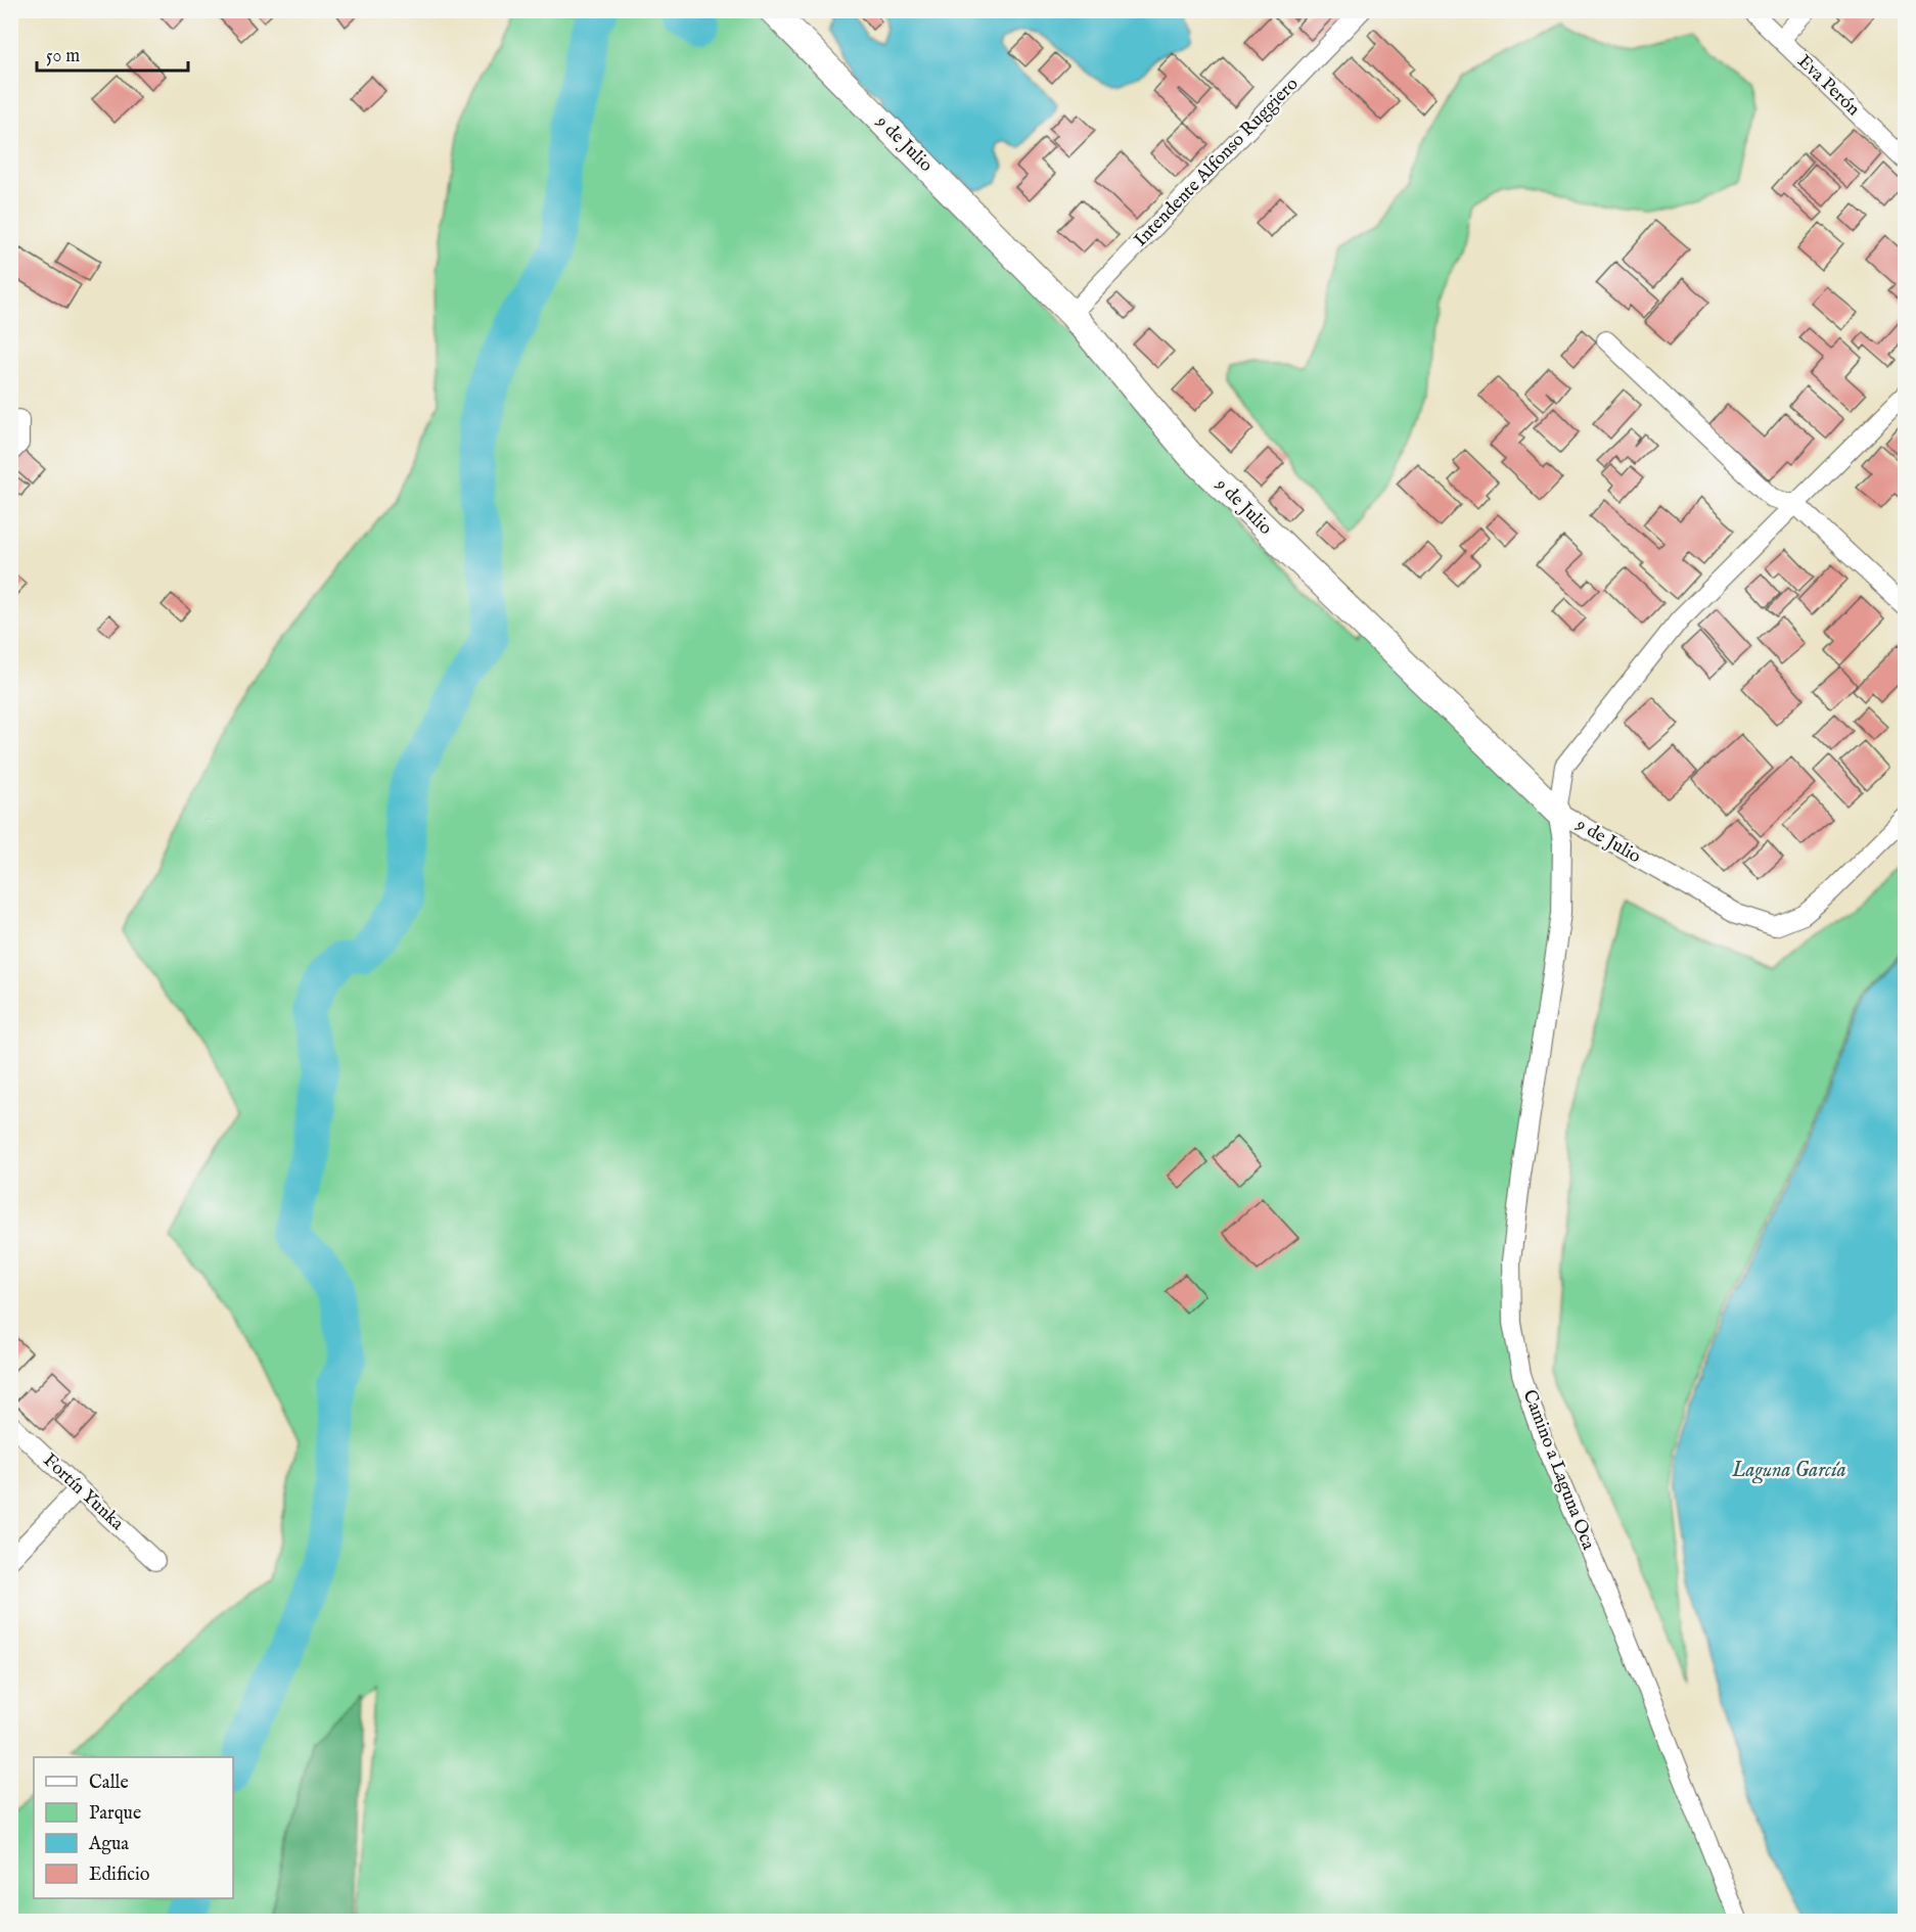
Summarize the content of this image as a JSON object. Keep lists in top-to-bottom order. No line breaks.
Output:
{"streets":{"main road":["9 de Julio"],"street":["Eva Perón","Intendente Alfonso Ruggiero","Camino a Laguna Oca","Fortín Yunka"]},"crossings":[["9 de Julio","Intendente Alfonso Ruggiero"],["9 de Julio","Camino a Laguna Oca"]],"water":["Laguna García"],"legend":["Calle","Parque","Agua","Edificio"],"scale_bar":"50 m"}
